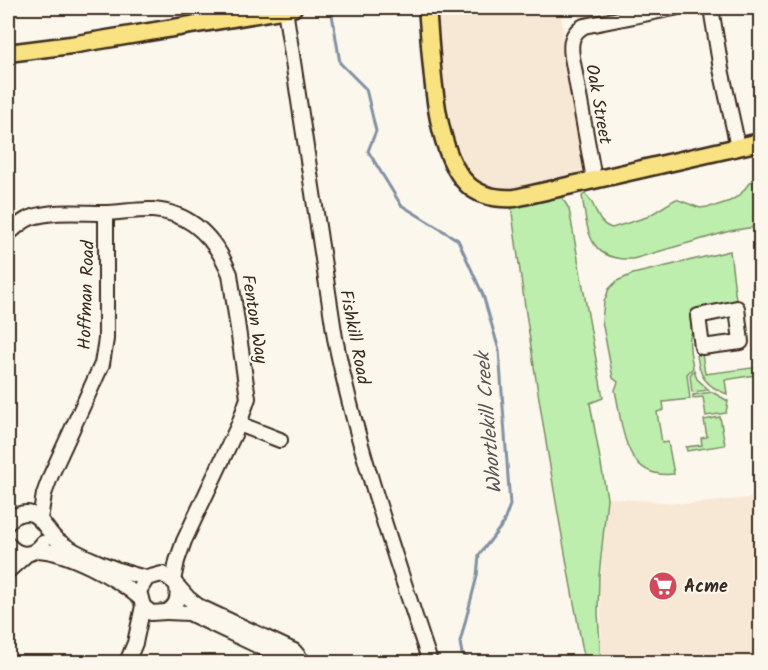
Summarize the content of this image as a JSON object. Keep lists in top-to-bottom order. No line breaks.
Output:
{"streets":{"street":["Oak Street","Hoffman Road","Fenton Way","Fishkill Road"]},"crossings":[["Hoffman Road","Fenton Way"]],"water":["Whortlekill Creek"],"places":{"supermarket":["Acme"]}}
